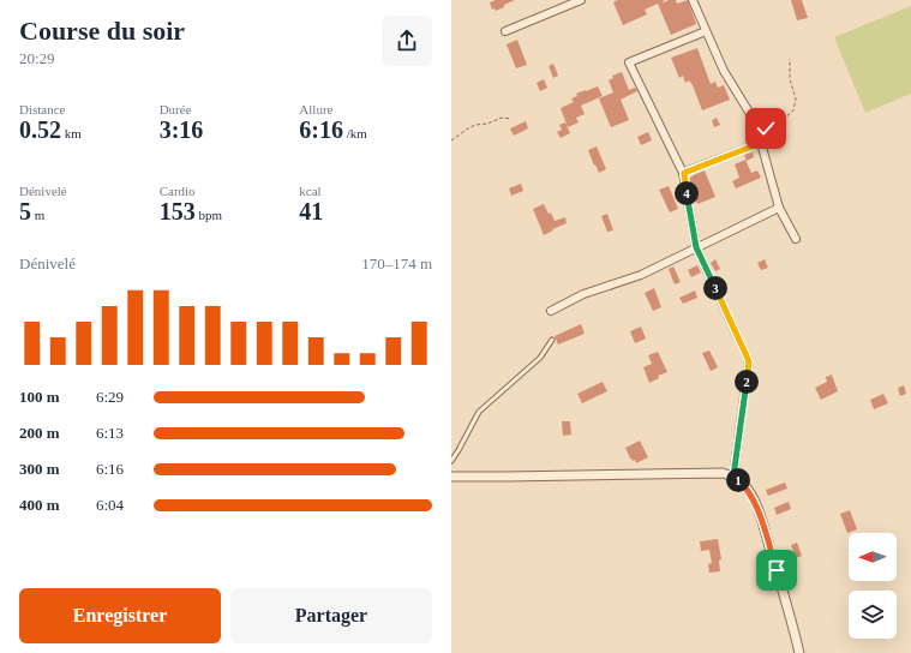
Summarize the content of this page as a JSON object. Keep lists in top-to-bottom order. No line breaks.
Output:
{"north":"left","page":{"heading":["Course du soir","20:29"],"stats":[["Distance","0.52 km"],["Durée","3:16"],["Allure","6:16 /km"],["Dénivelé","5 m"],["Cardio","153 bpm"],["kcal","41"]],"pins":["4","3","2","1"],"chart":["Dénivelé","170–174 m"],"list":[{"name":"100 m","note":"6:29"},{"name":"200 m","note":"6:13"},{"name":"300 m","note":"6:16"},{"name":"400 m","note":"6:04"}],"buttons":["Enregistrer","Partager"]}}
